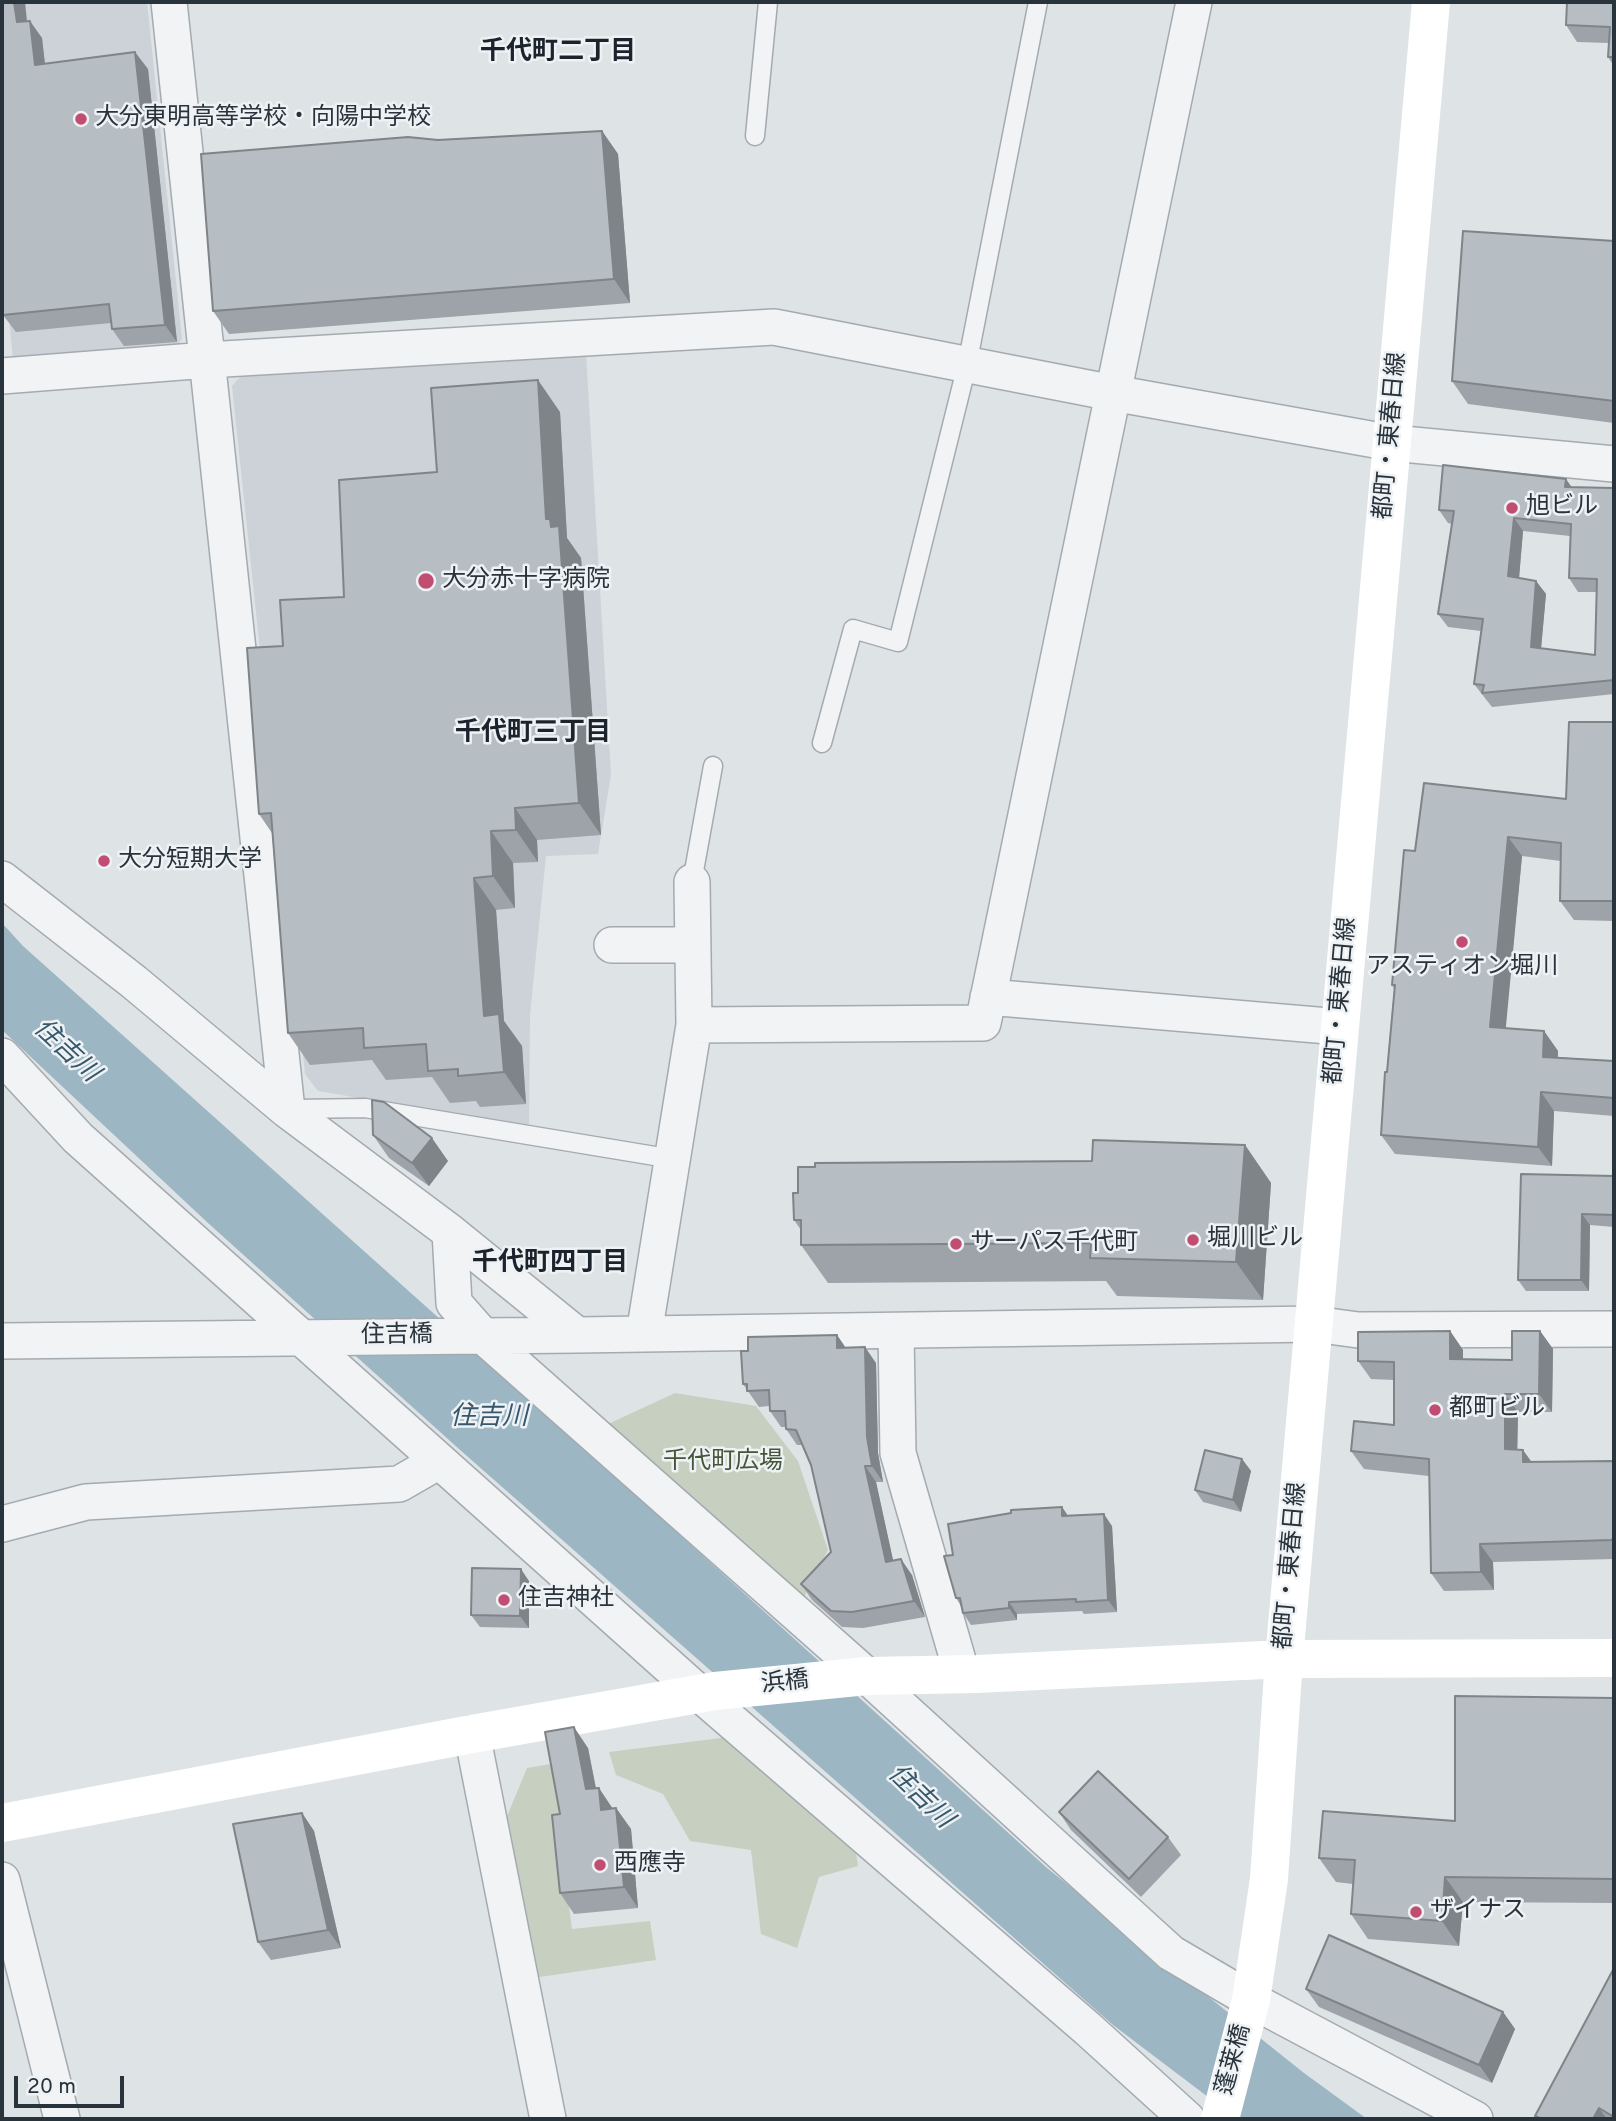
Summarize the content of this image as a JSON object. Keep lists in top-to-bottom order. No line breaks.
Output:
{"streets":{"street":["都町・東春日線","住吉橋","浜橋","蓬莱橋"]},"crossings":[["都町・東春日線","住吉橋"],["都町・東春日線","浜橋"],["都町・東春日線","蓬莱橋"]],"districts":["千代町二丁目","千代町三丁目","千代町四丁目"],"water":["住吉川"],"parks":["千代町広場"],"places":["大分東明高等学校・向陽中学校","旭ビル","大分赤十字病院","大分短期大学","アスティオン堀川","堀川ビル","サーパス千代町","都町ビル","住吉神社","西應寺","ザイナス"],"scale_bar":"20 m"}
